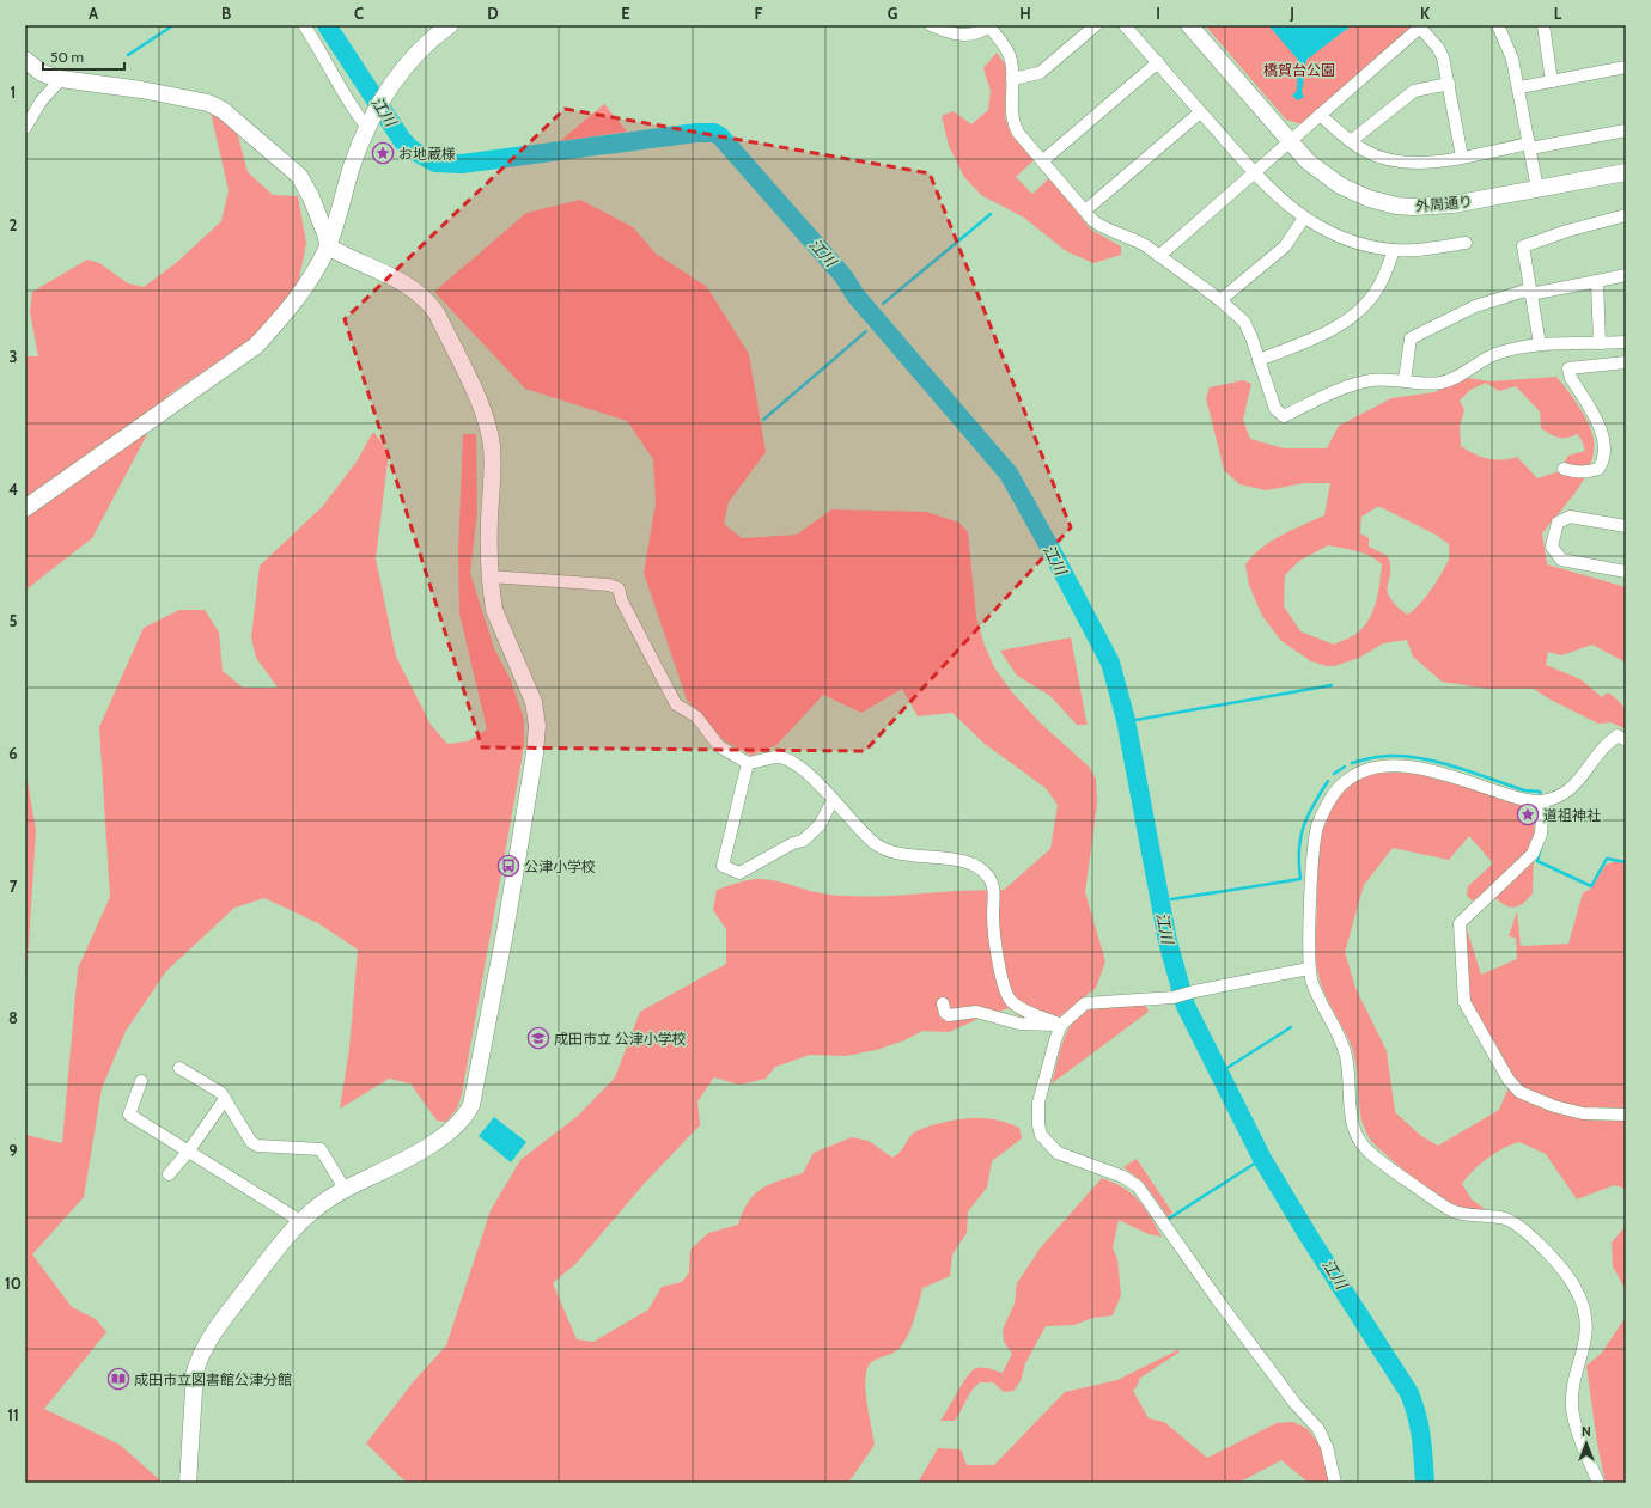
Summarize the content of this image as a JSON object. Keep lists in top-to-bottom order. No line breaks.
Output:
{"streets":{"street":["外周通り"]},"water":["江川"],"parks":["橋賀台公園"],"places":{"place":["お地蔵様","道祖神社"],"bus stop":["公津小学校"],"school or university":["成田市立 公津小学校"],"library":["成田市立図書館公津分館"]},"scale_bar":"50 m","north":"top","grid":{"columns":["A","B","C","D","E","F","G","H","I","J","K","L"],"rows":["1","2","3","4","5","6","7","8","9","10","11"]}}
